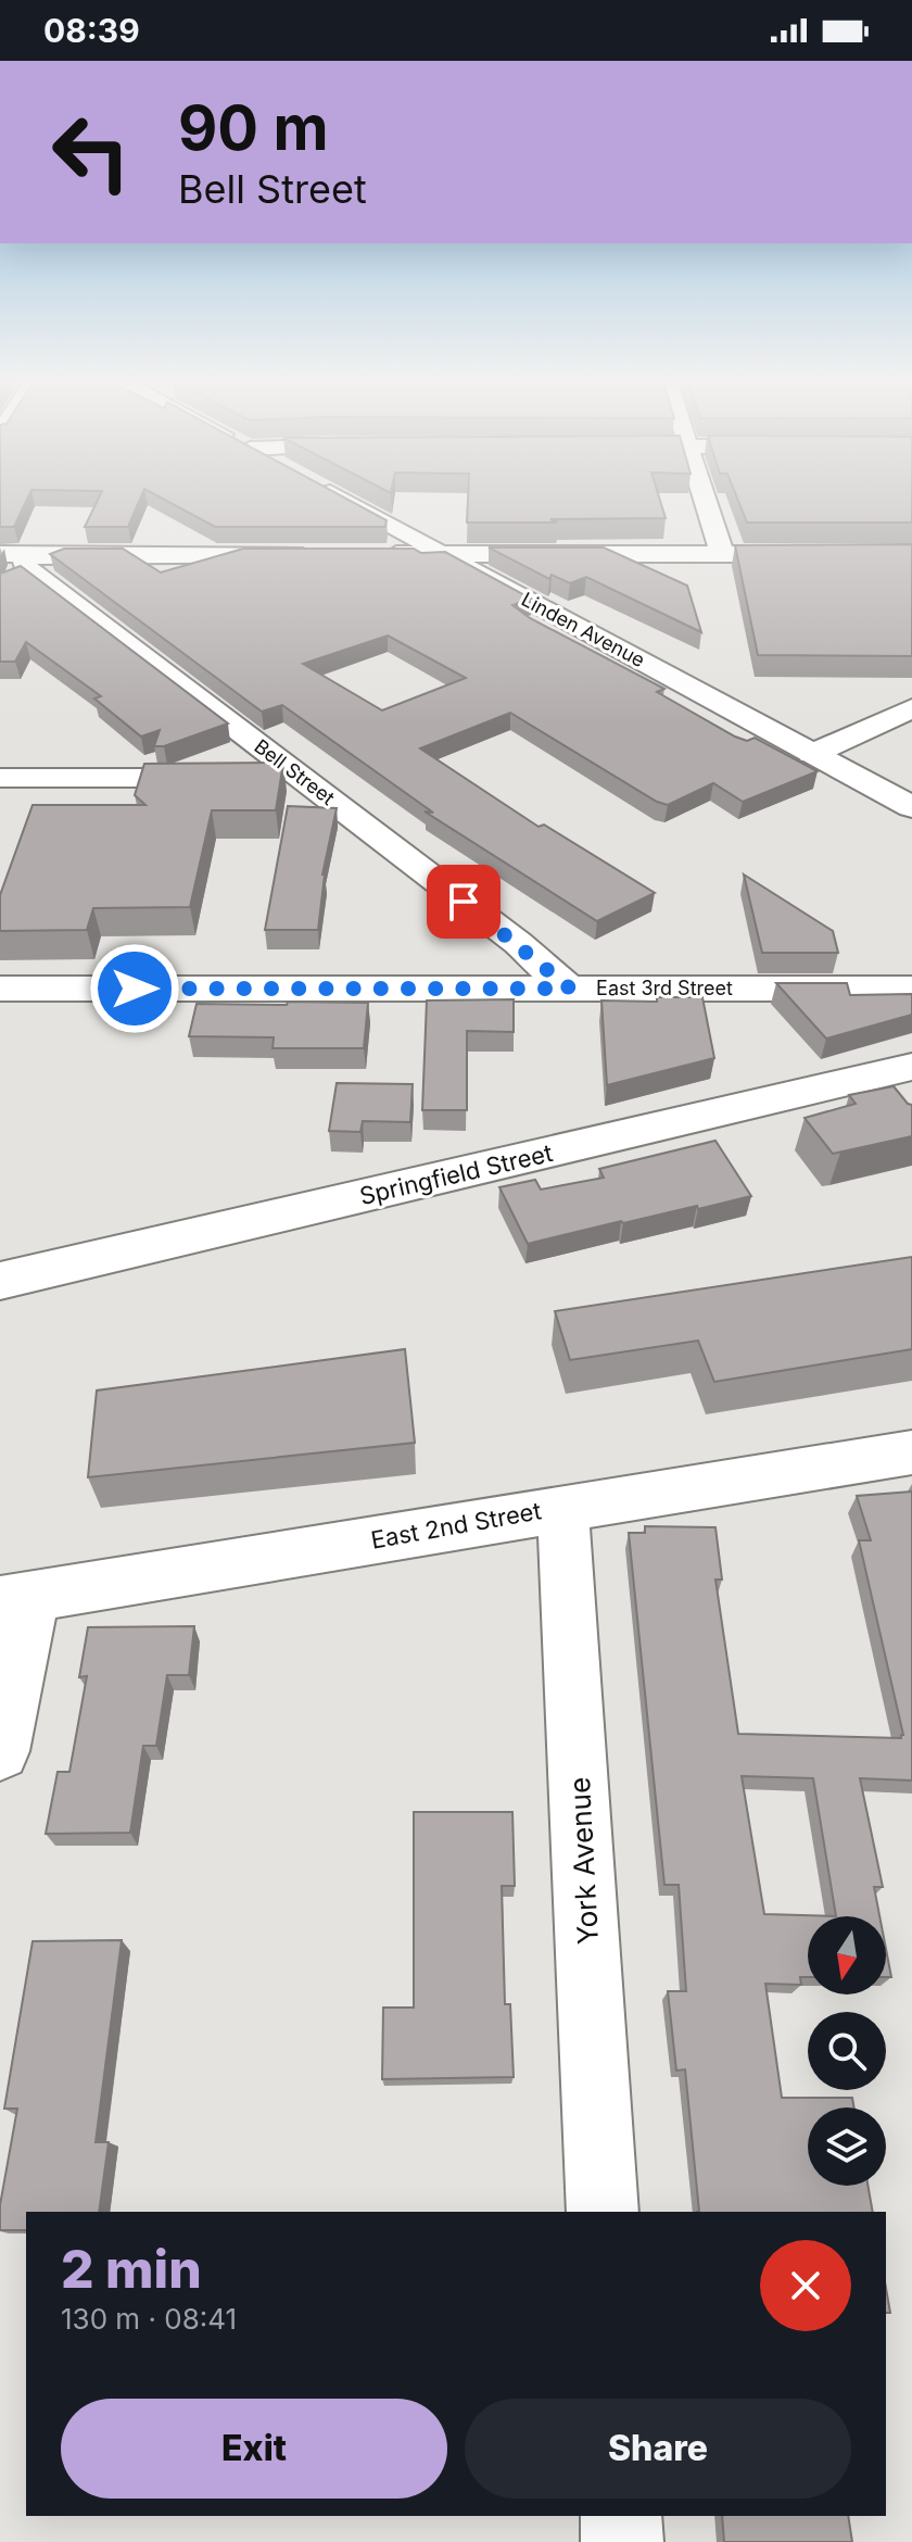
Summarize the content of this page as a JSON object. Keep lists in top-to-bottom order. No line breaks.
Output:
{"streets":{"main road":["Linden Avenue","East 3rd Street","Springfield Street"],"street":["Bell Street","East 2nd Street","York Avenue"]},"crossings":[["Bell Street","East 3rd Street"],["East 2nd Street","York Avenue"]],"north":"bottom","page":{"status":"08:39","turn":["90 m","Bell Street"],"heading":["2 min","130 m · 08:41"],"buttons":["Exit","Share"]}}
